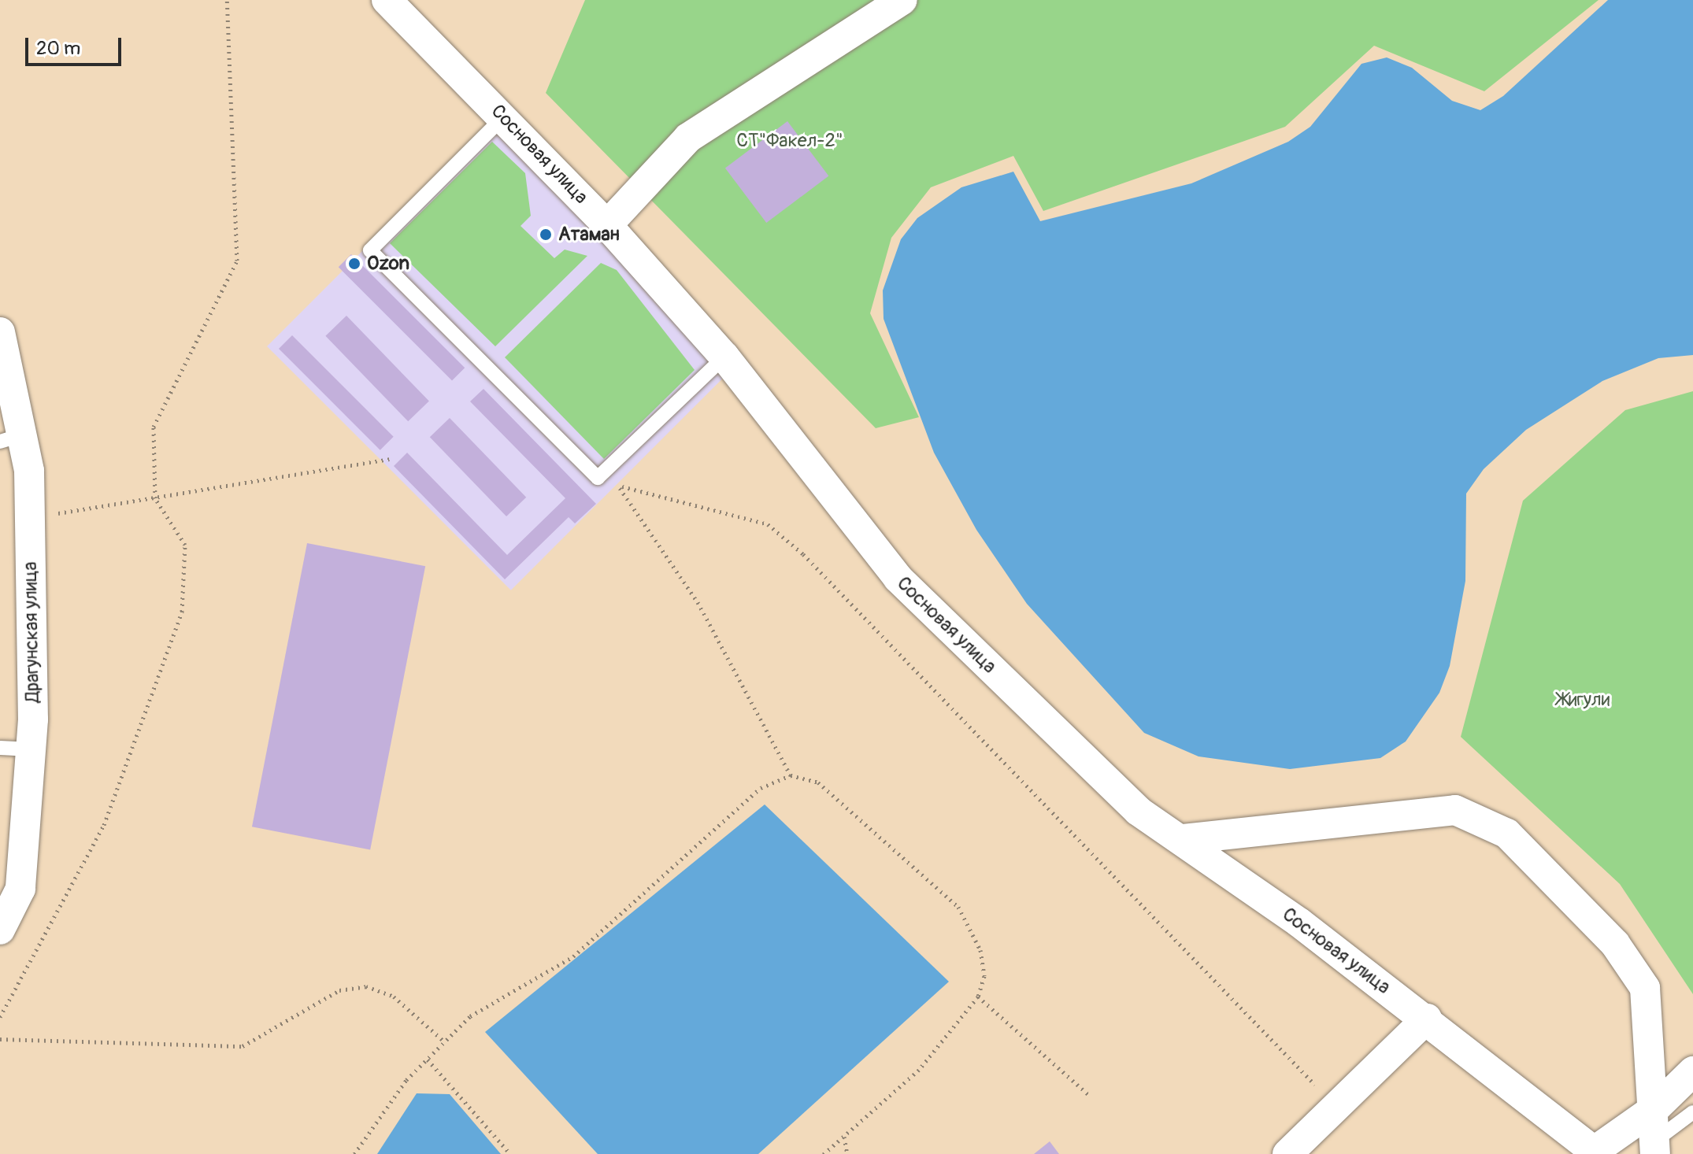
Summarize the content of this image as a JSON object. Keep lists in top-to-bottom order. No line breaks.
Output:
{"streets":{"street":["Сосновая улица","Драгунская улица"]},"parks":["СТ\"Факел-2\"","Жигули"],"places":["Атаман","Ozon"],"scale_bar":"20 m"}
